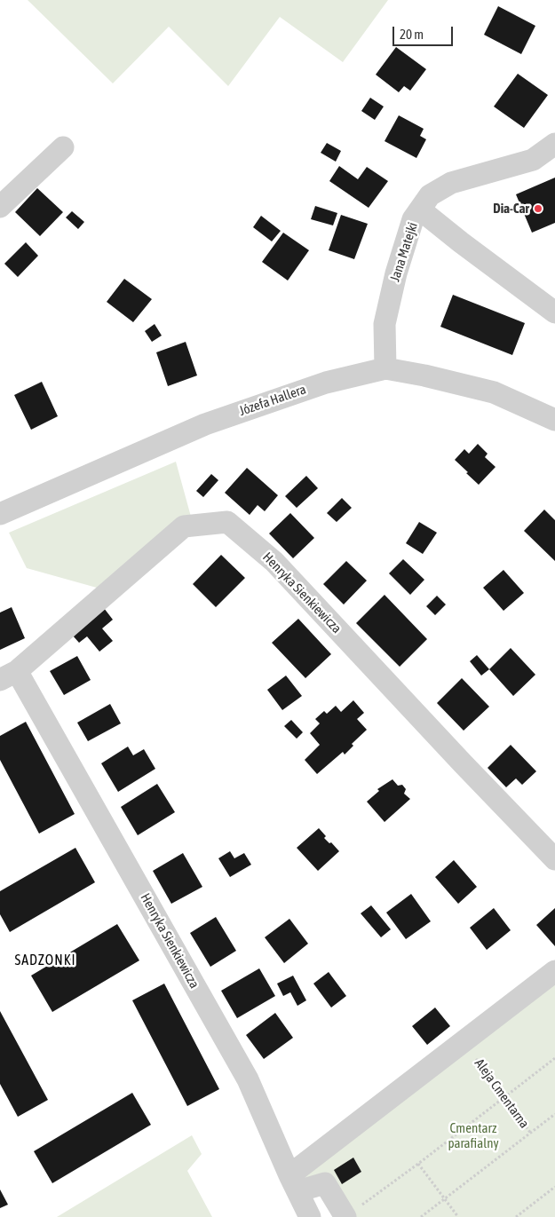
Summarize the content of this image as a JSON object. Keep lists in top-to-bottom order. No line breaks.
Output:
{"streets":{"street":["Jana Matejki","Józefa Hallera","Henryka Sienkiewicza"],"path":["Aleja Cmentarna"]},"crossings":[["Jana Matejki","Józefa Hallera"]],"districts":["SADZONKI"],"parks":["Cmentarz parafialny"],"places":["Dia-Car"],"scale_bar":"20 m"}
